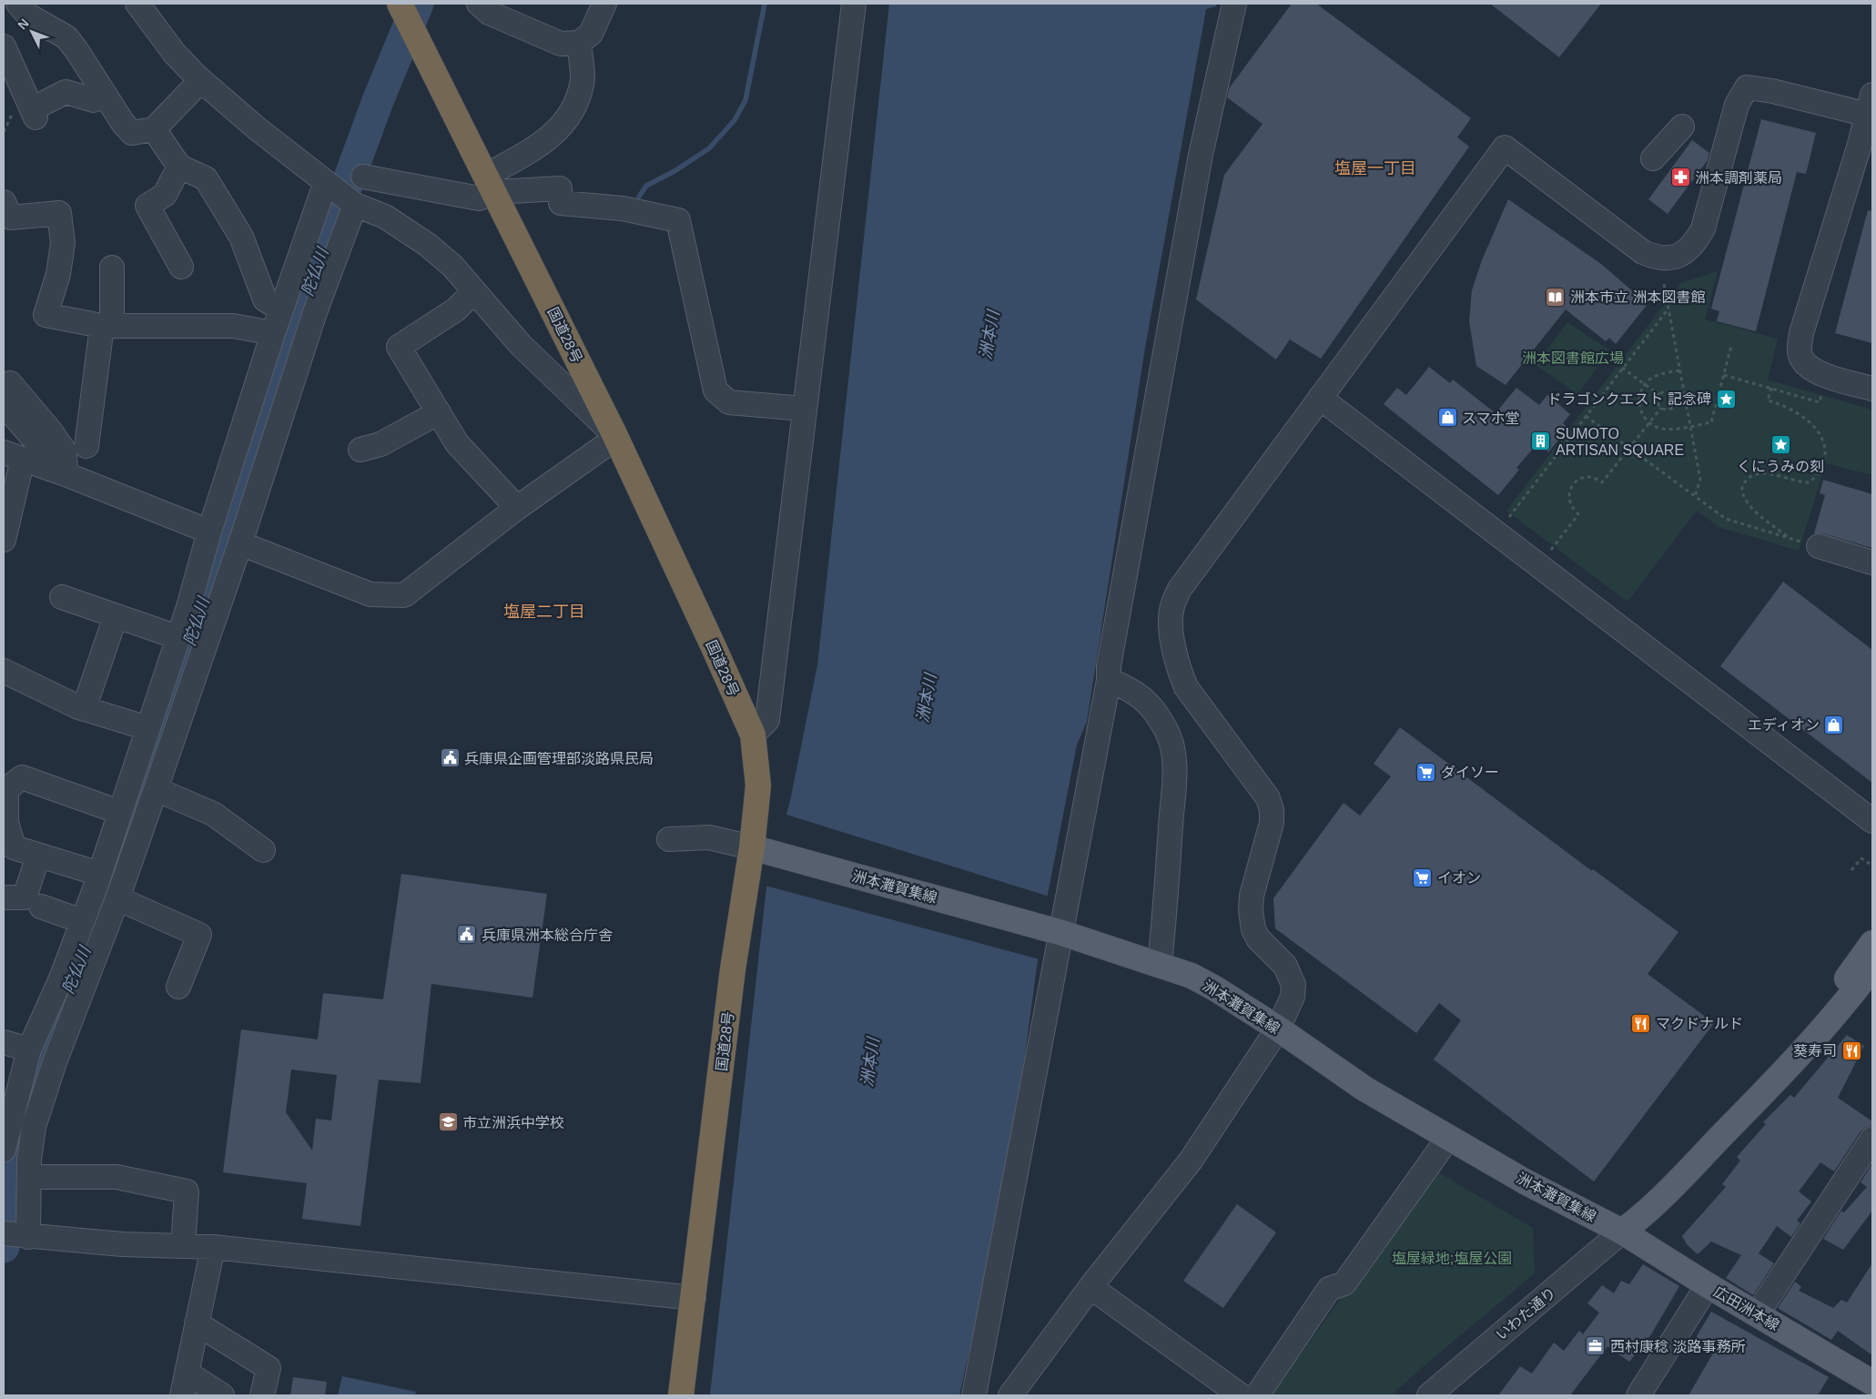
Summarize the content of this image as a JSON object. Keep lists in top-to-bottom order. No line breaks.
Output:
{"streets":{"highway":["国道28号"],"main road":["洲本灘賀集線","広田洲本線"],"street":["いわた通り"]},"crossings":[["国道28号","洲本灘賀集線"],["洲本灘賀集線","広田洲本線"],["洲本灘賀集線","いわた通り"],["広田洲本線","いわた通り"]],"districts":["塩屋一丁目","塩屋二丁目"],"water":["陀仏川","洲本川"],"parks":["洲本図書館広場","塩屋緑地;塩屋公園"],"places":{"pharmacy":["洲本調剤薬局"],"library":["洲本市立 洲本図書館"],"place":["ドラゴンクエスト 記念碑","くにうみの刻"],"shop":["スマホ堂","エディオン"],"building":["SUMOTO ARTISAN SQUARE"],"public building":["兵庫県企画管理部淡路県民局","兵庫県洲本総合庁舎"],"supermarket":["ダイソー","イオン"],"restaurant":["マクドナルド","葵寿司"],"school or university":["市立洲浜中学校"],"office":["西村康稔 淡路事務所"]},"north":"top left"}
